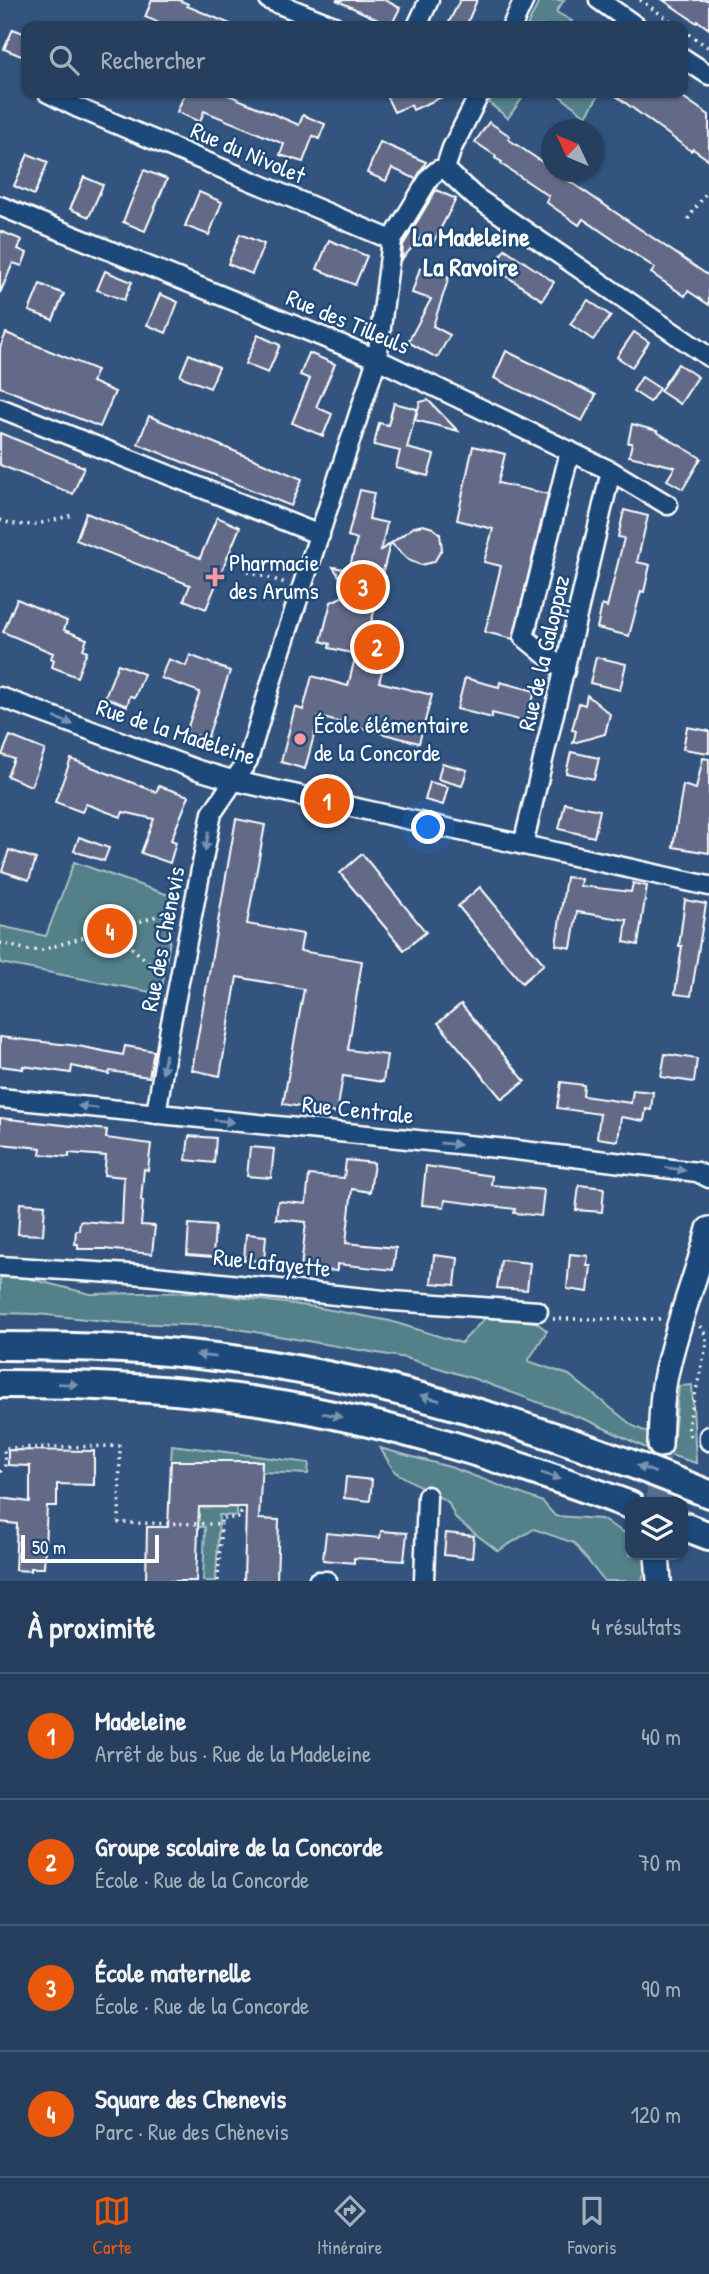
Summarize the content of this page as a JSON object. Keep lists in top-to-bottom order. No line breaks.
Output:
{"streets":{"street":["Rue du Nivolet","Rue des Tilleuls","Rue de la Galoppaz","Rue de la Madeleine","Rue des Chènevis","Rue Centrale","Rue Lafayette"]},"crossings":[["Rue du Nivolet","Rue des Chènevis"],["Rue des Tilleuls","Rue de la Galoppaz"],["Rue des Tilleuls","Rue des Chènevis"],["Rue de la Galoppaz","Rue de la Madeleine"],["Rue de la Madeleine","Rue des Chènevis"],["Rue des Chènevis","Rue Centrale"]],"districts":["La Madeleine La Ravoire"],"places":{"health":["Pharmacie des Arums"],"other":["École élémentaire de la Concorde"]},"scale_bar":"50 m","north":"top left","page":{"search":"Rechercher","pins":["3","2","1","4"],"scale":"50 m","heading":["À proximité","4 résultats"],"list":[{"mark":"1","name":"Madeleine","note":"Arrêt de bus · Rue de la Madeleine","value":"40 m"},{"mark":"2","name":"Groupe scolaire de la Concorde","note":"École · Rue de la Concorde","value":"70 m"},{"mark":"3","name":"École maternelle","note":"École · Rue de la Concorde","value":"90 m"},{"mark":"4","name":"Square des Chenevis","note":"Parc · Rue des Chènevis","value":"120 m"}],"nav":["Carte","Itinéraire","Favoris"]}}
